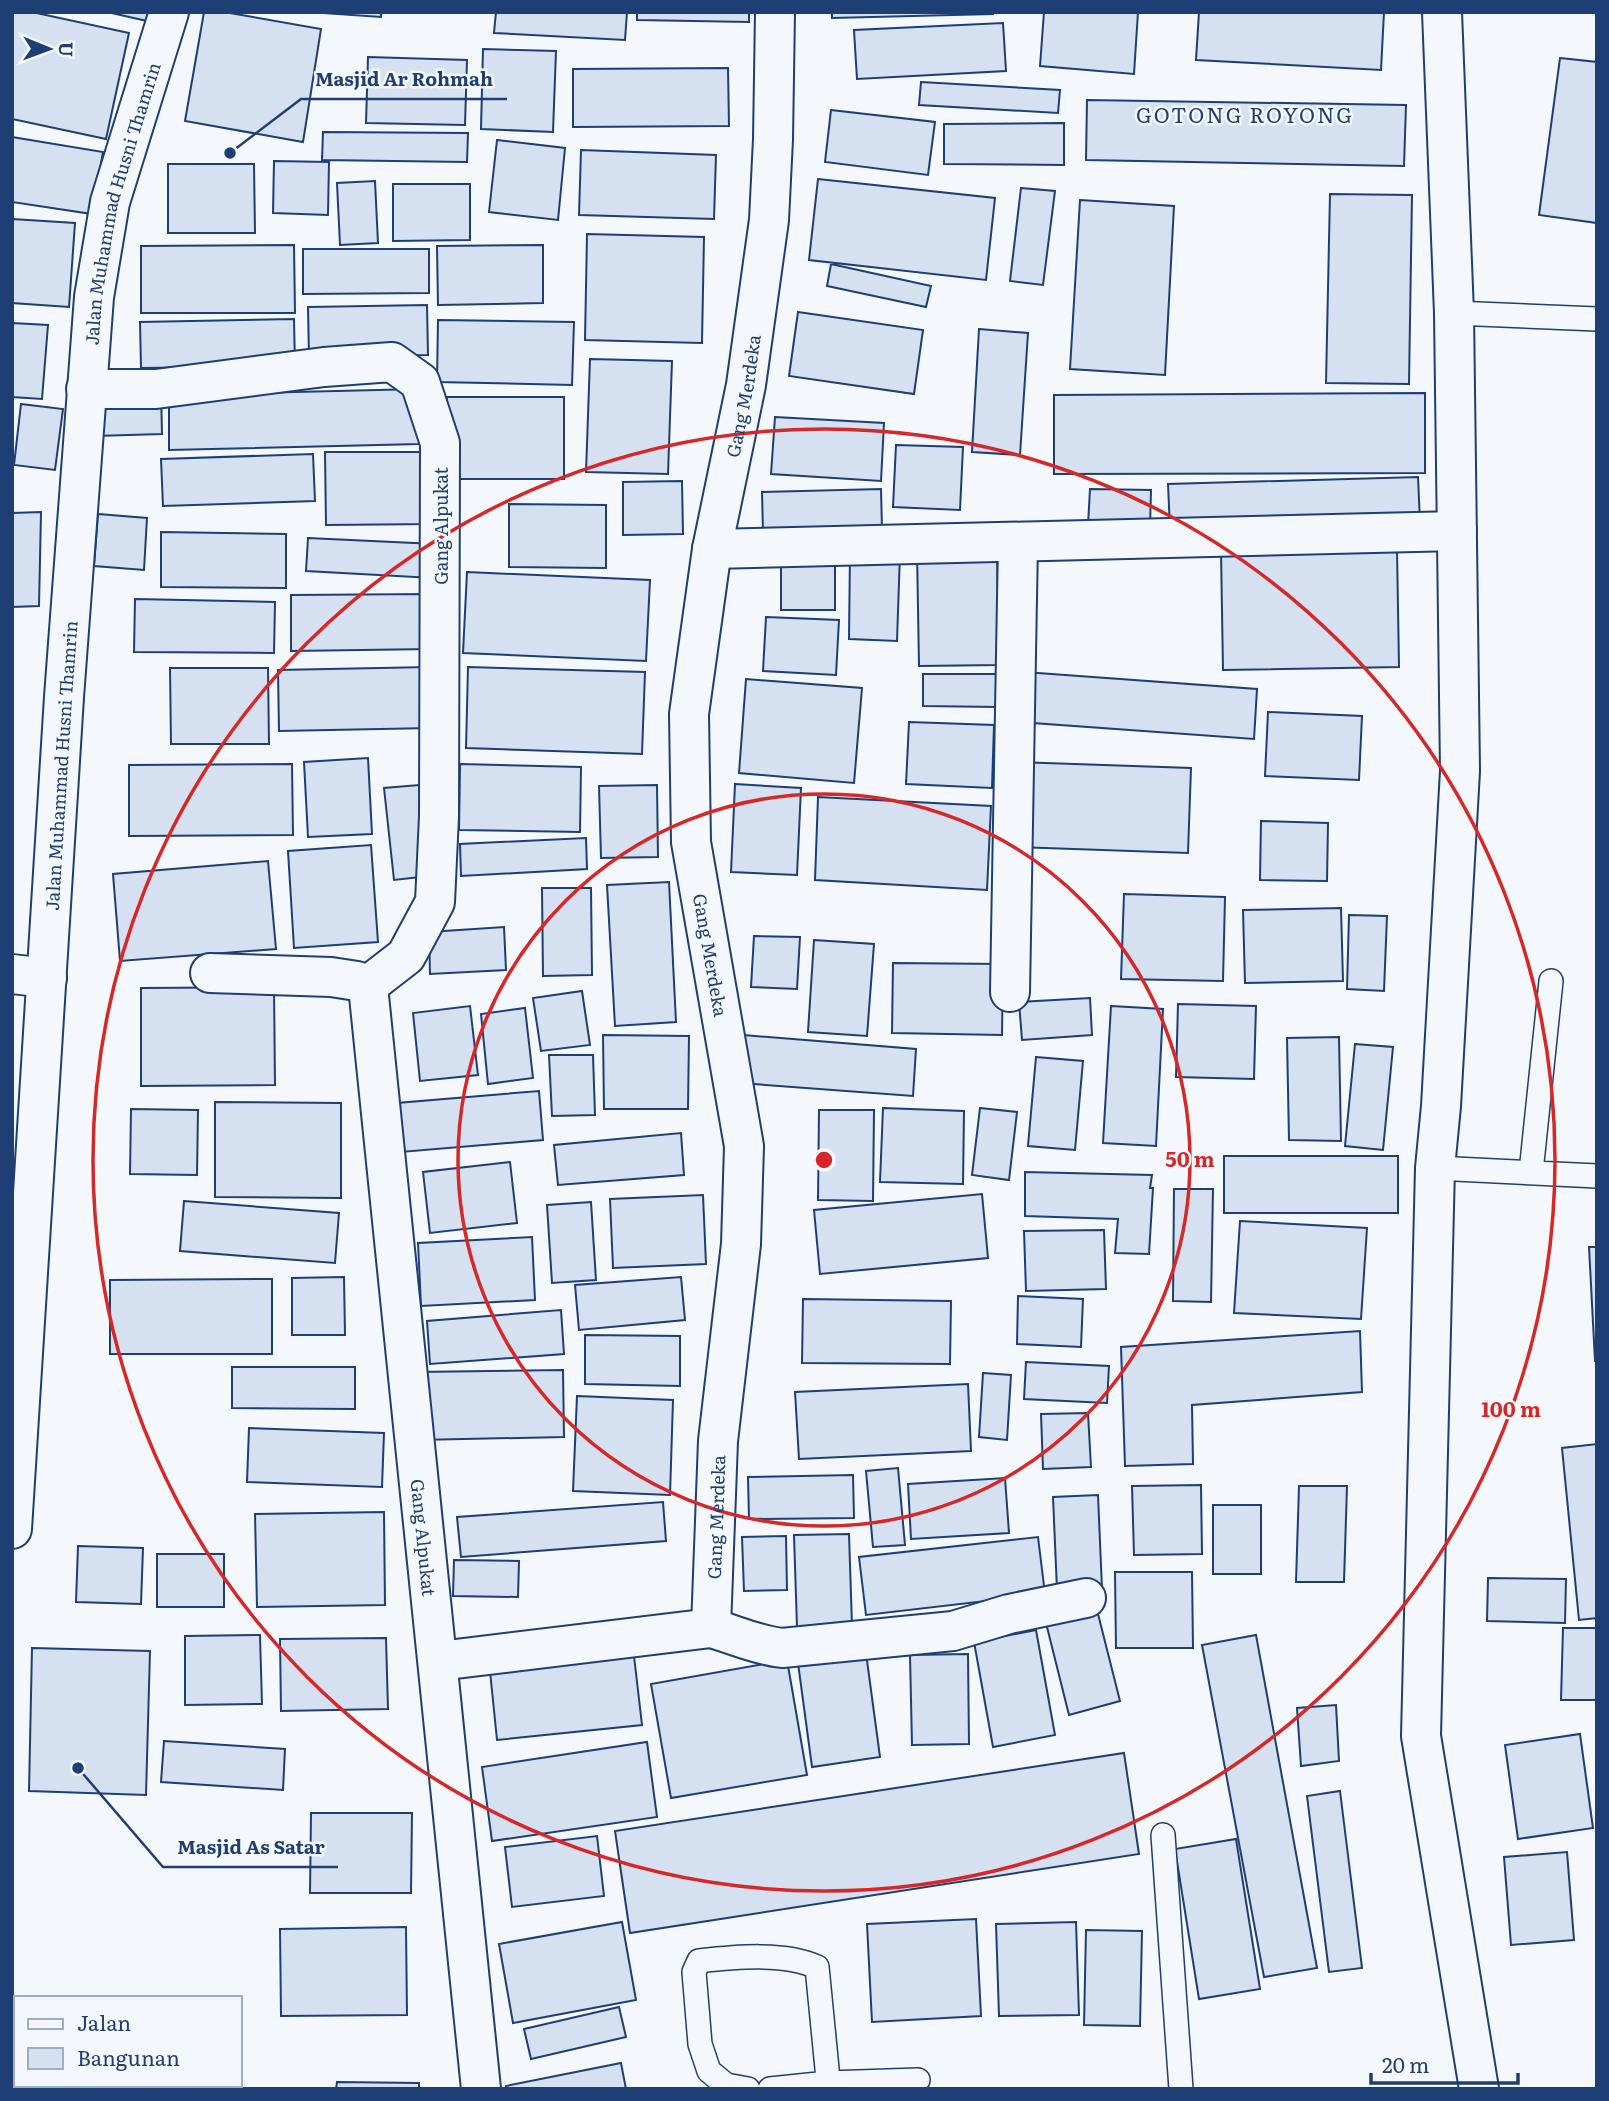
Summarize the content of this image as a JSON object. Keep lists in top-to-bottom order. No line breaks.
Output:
{"streets":{"street":["Jalan Muhammad Husni Thamrin","Gang Merdeka","Gang Alpukat"]},"crossings":[["Jalan Muhammad Husni Thamrin","Gang Alpukat"]],"districts":["GOTONG ROYONG"],"places":["Masjid Ar Rohmah","Masjid As Satar"],"legend":["Jalan","Bangunan"],"scale_bar":"20 m","north":"right","rings":["50 m","100 m"]}
